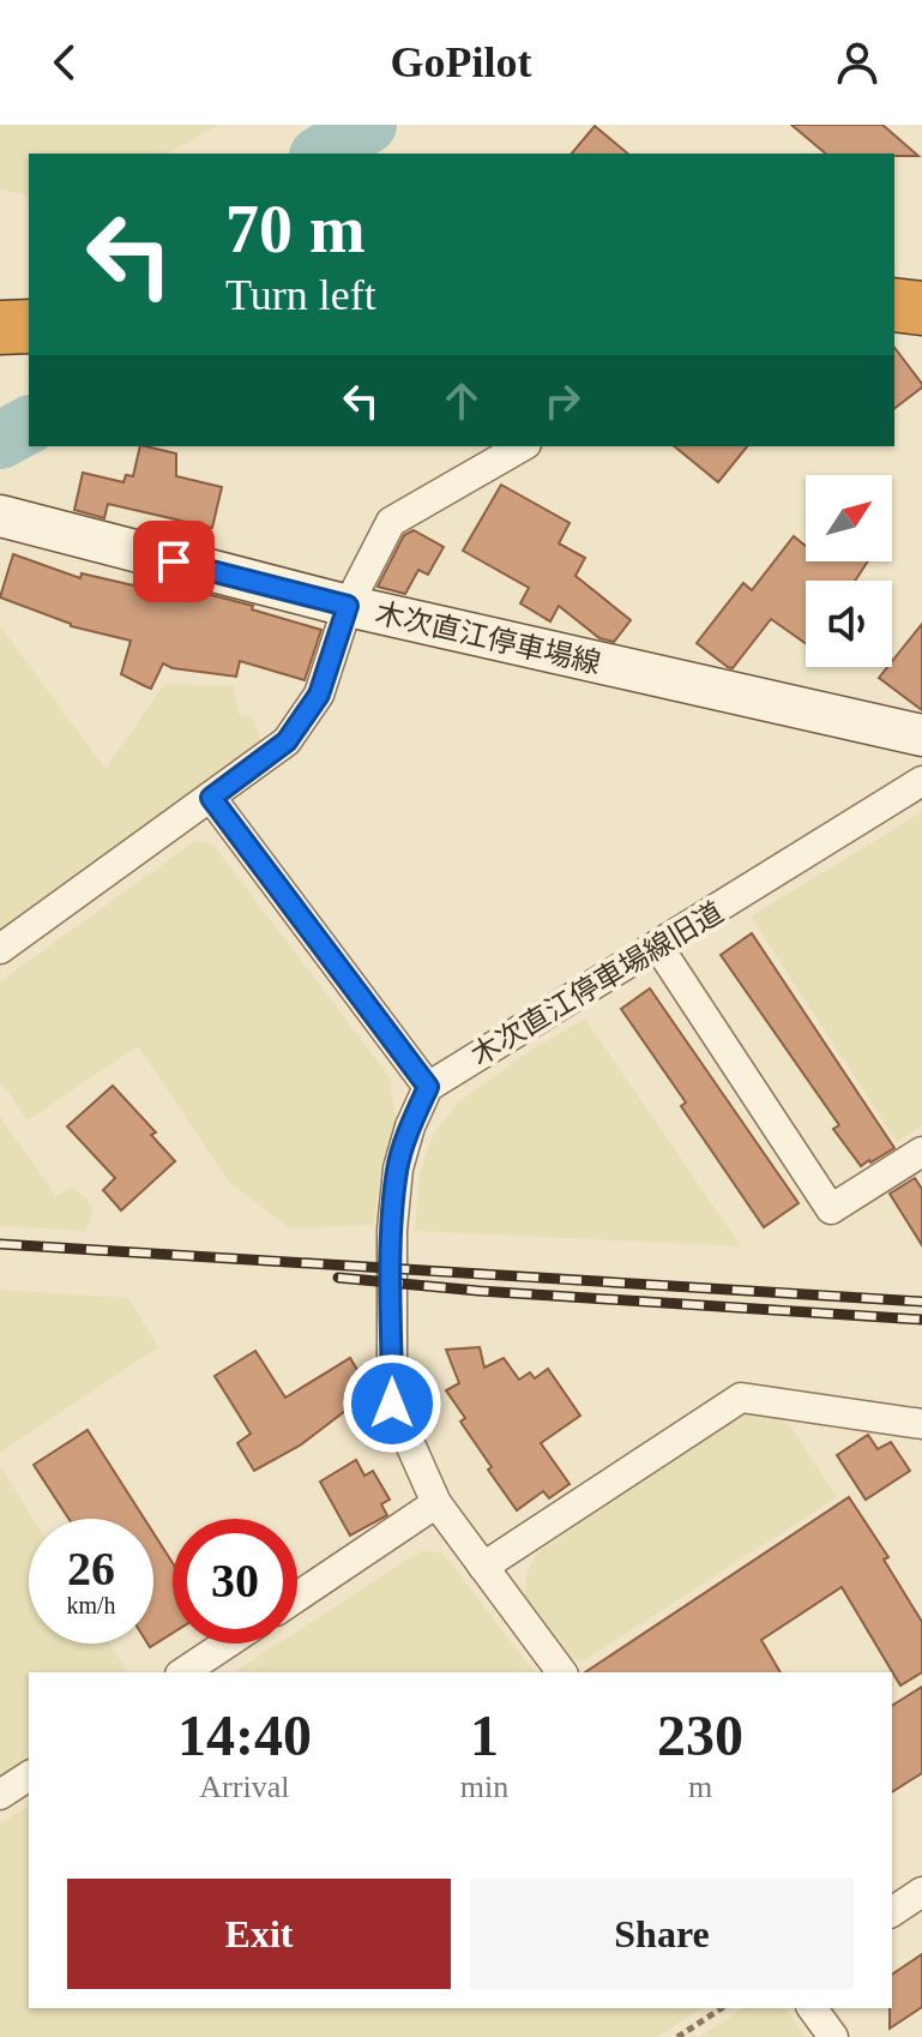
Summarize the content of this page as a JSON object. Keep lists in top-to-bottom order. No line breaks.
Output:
{"streets":{"main road":["木次直江停車場線"],"street":["木次直江停車場線旧道"]},"north":"top right","page":{"header":"GoPilot","turn":["70 m","Turn left"],"speed":"26 km/h","limit":"30","eta":["14:40","Arrival","1","min","230","m"],"buttons":["Exit","Share"]}}
